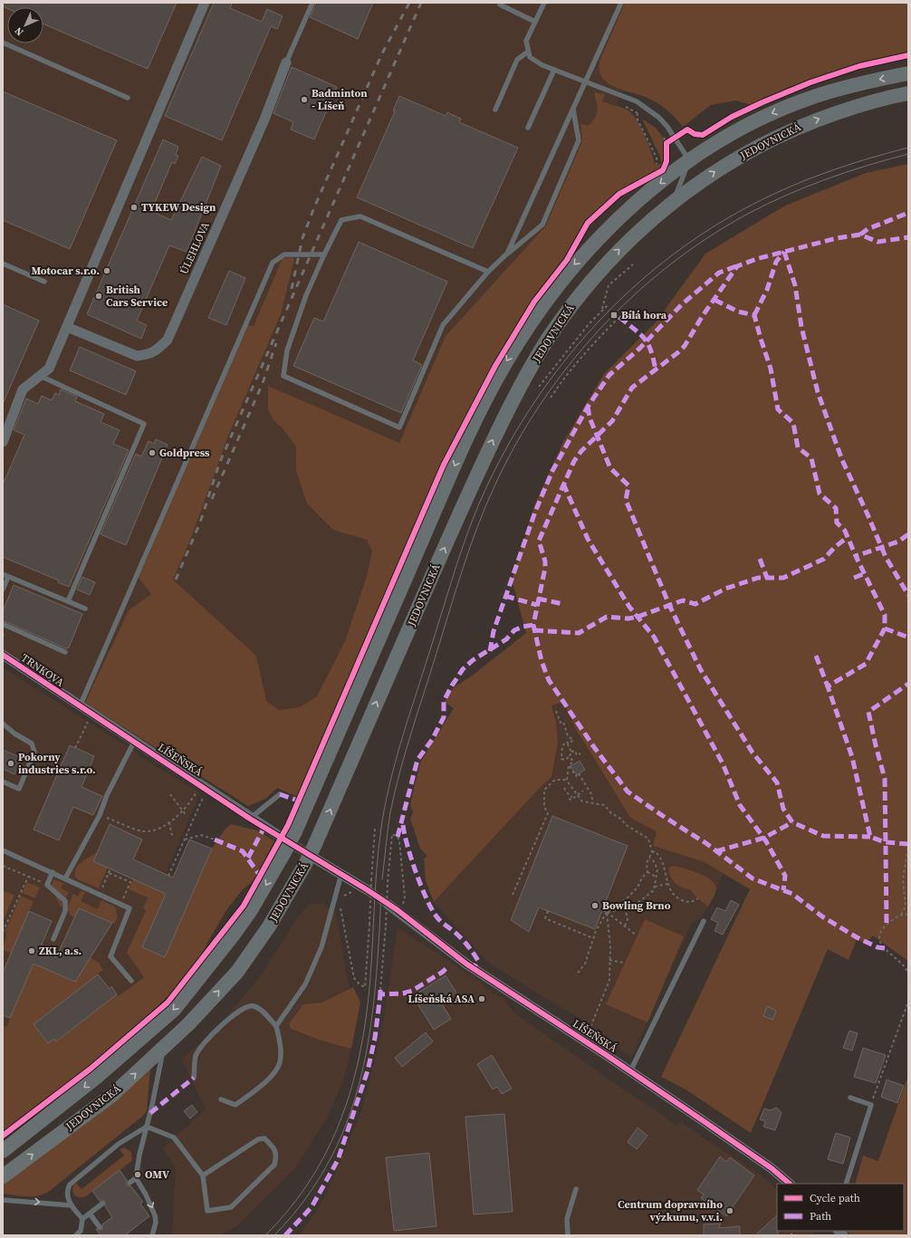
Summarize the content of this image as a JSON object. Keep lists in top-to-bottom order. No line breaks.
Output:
{"streets":{"main road":["JEDOVNICKÁ"],"street":["ÚLEHLOVA","TRNKOVA","LÍŠEŇSKÁ"]},"crossings":[["TRNKOVA","LÍŠEŇSKÁ"]],"places":{"other":["Badminton - Líšeň","TYKEW Design","Motocar s.r.o.","British Cars Service","Goldpress","Pokorny industries s.r.o.","Bowling Brno","ZKL, a.s.","Líšeňská ASA","OMV","Centrum dopravního výzkumu, v.v.i."],"transit":["Bílá hora"]},"legend":["Cycle path","Path"],"north":"bottom left"}
